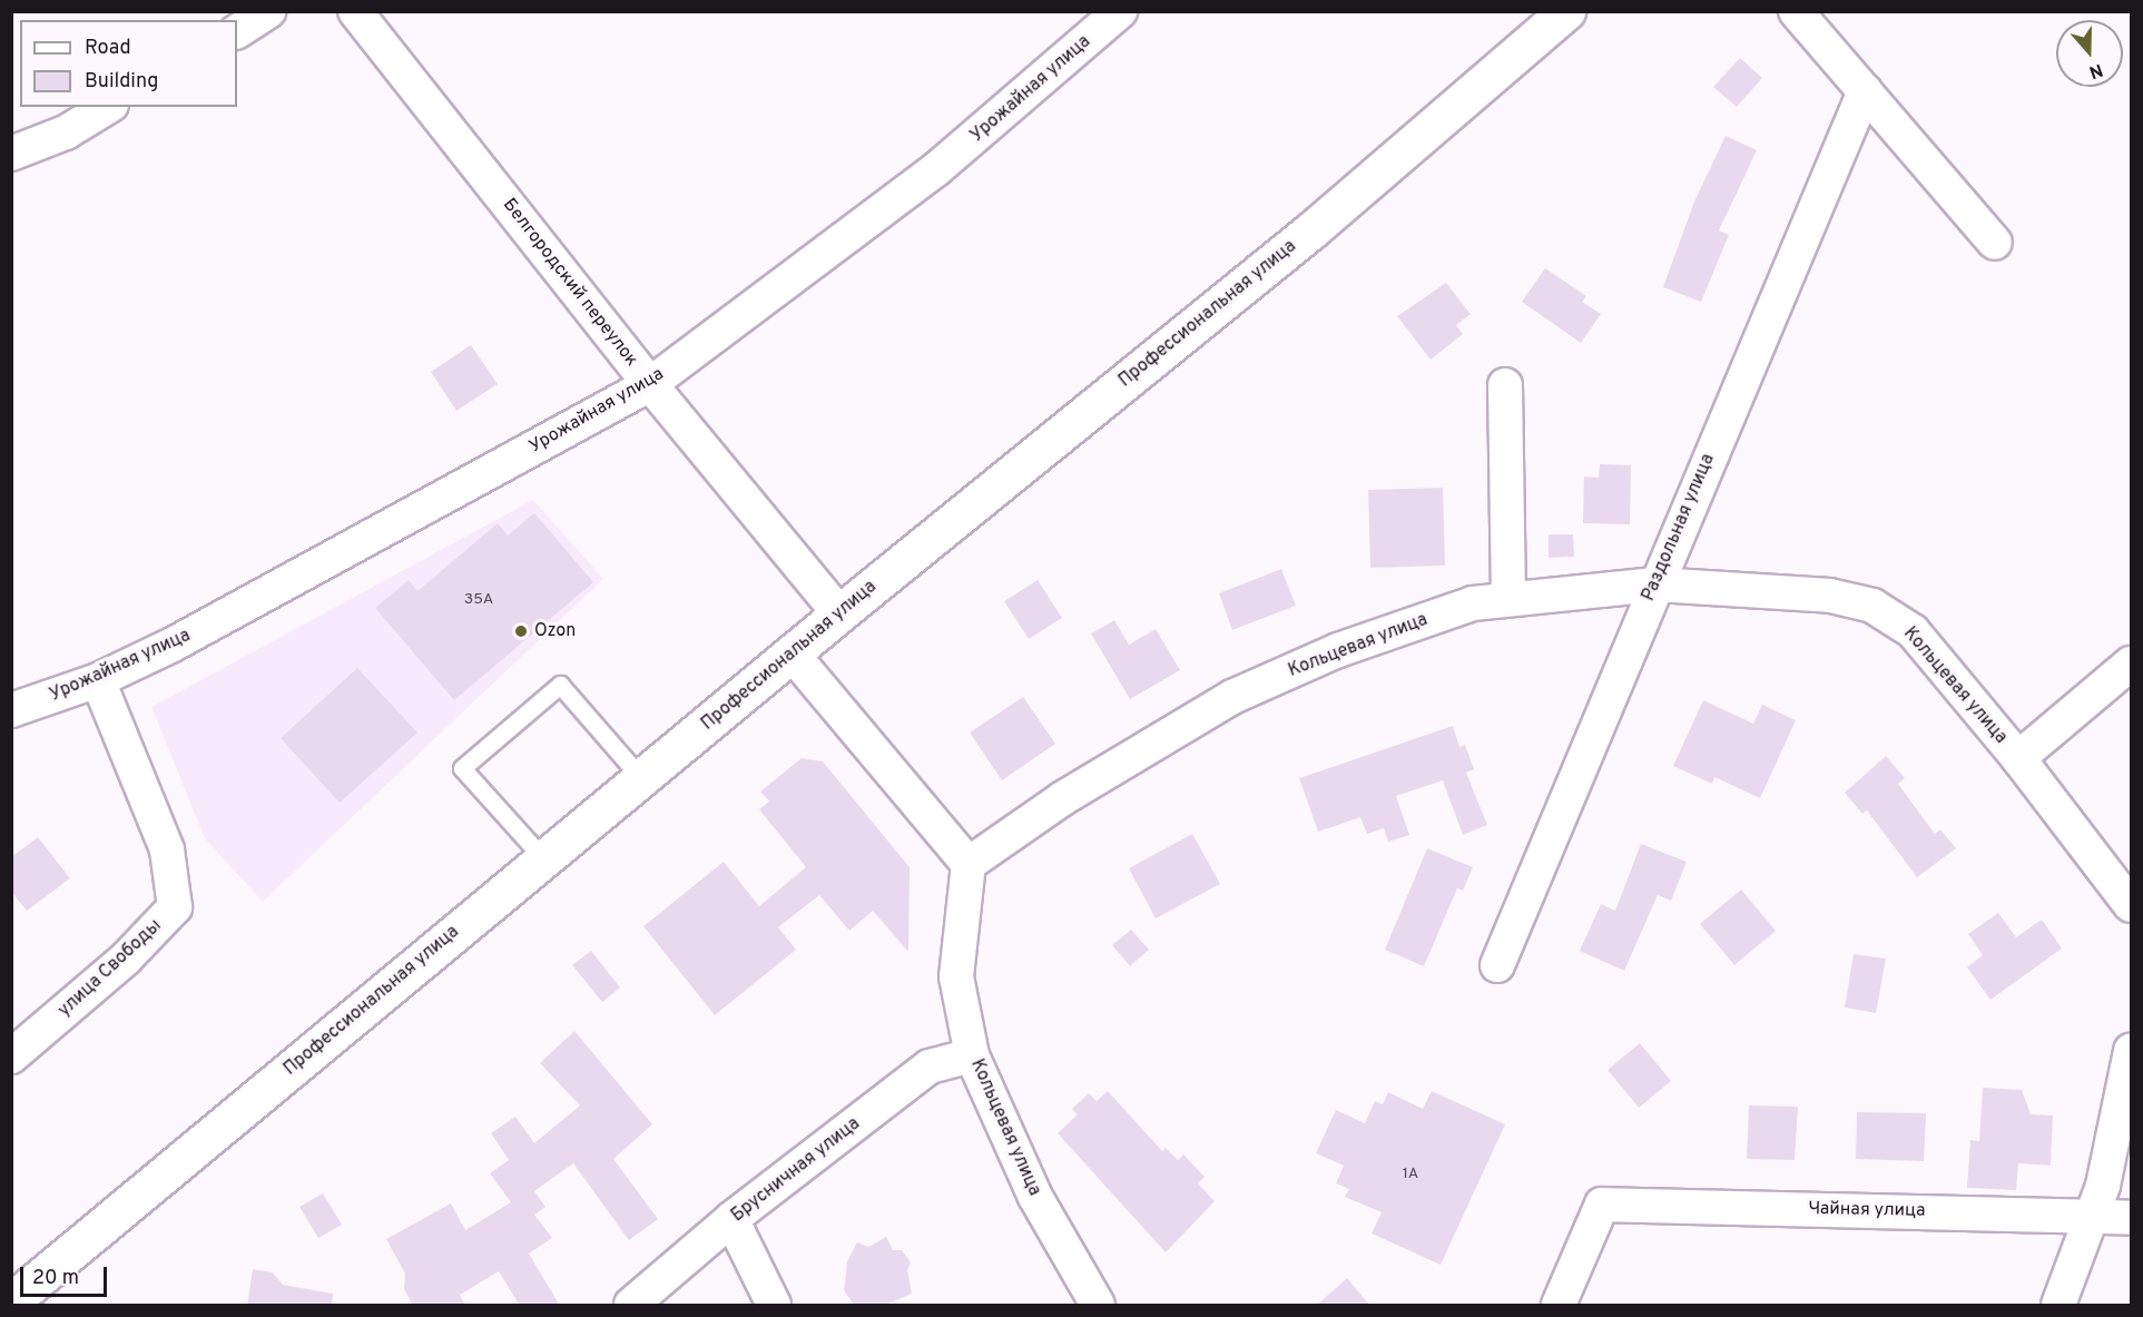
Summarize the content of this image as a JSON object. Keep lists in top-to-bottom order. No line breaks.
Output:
{"streets":{"street":["Урожайная улица","Белгородский переулок","Профессиональная улица","Раздольная улица","Кольцевая улица","улица Свободы","Брусничная улица","Чайная улица"]},"crossings":[["Урожайная улица","Белгородский переулок"],["Урожайная улица","улица Свободы"],["Белгородский переулок","Профессиональная улица"],["Раздольная улица","Кольцевая улица"],["Кольцевая улица","Брусничная улица"]],"places":["Ozon"],"house_numbers":["35А","1А"],"legend":["Road","Building"],"scale_bar":"20 m","north":"bottom"}
